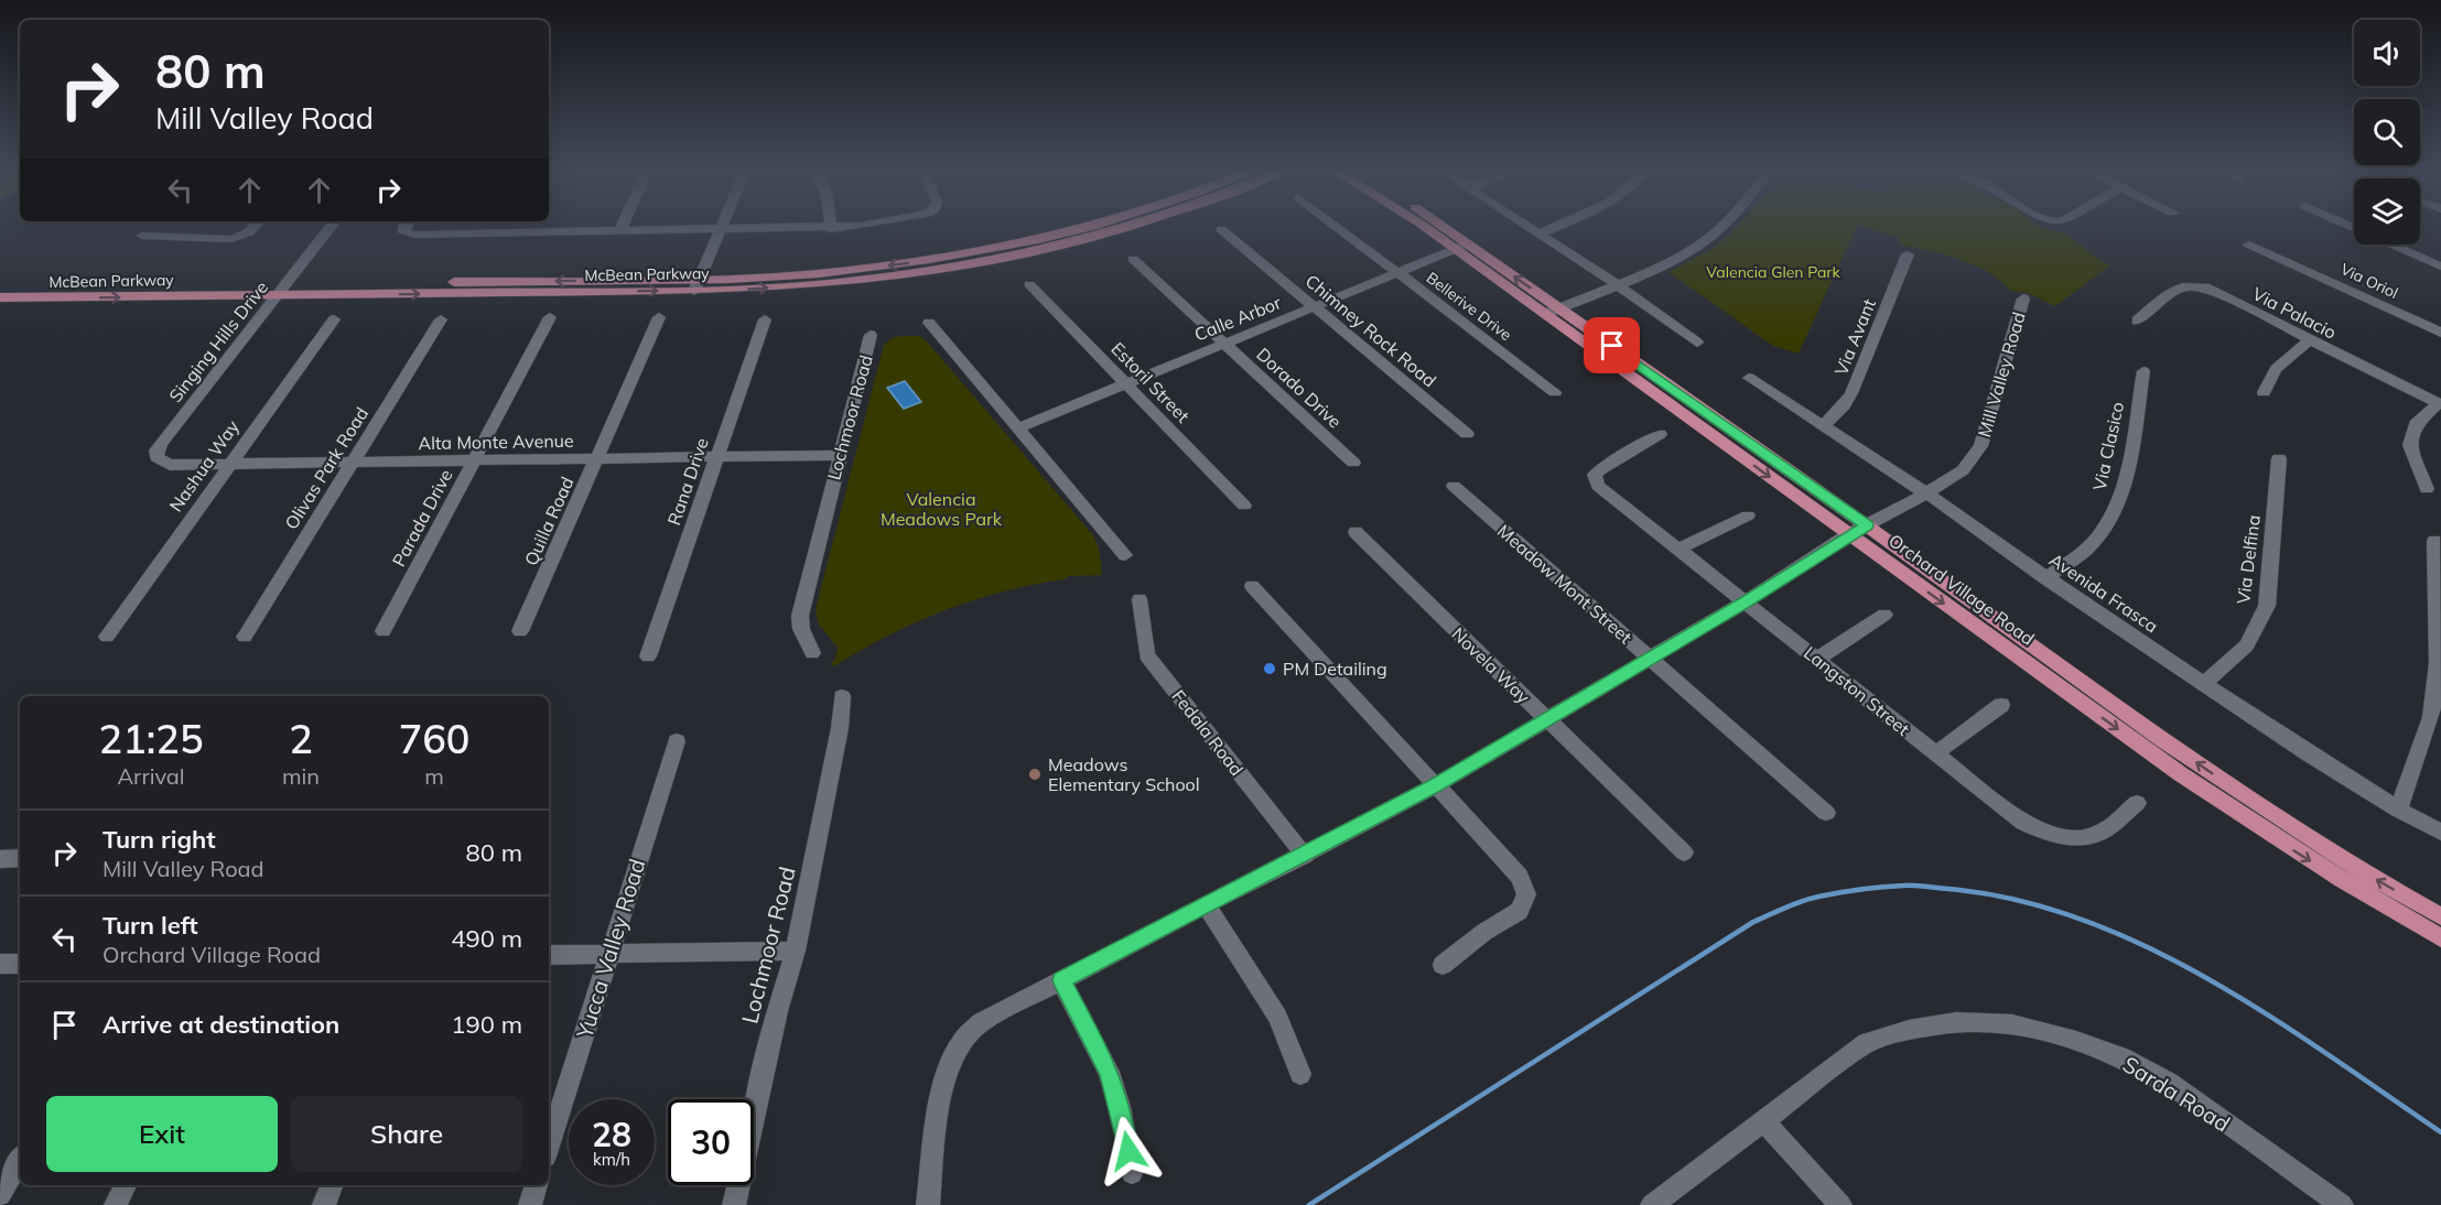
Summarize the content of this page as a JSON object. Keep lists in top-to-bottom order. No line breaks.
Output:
{"streets":{"main road":["McBean Parkway","Orchard Village Road"],"street":["Via Oriol","Bellerive Drive","Via Palacio","Calle Arbor","Chimney Rock Road","Via Avant","Singing Hills Drive","Mill Valley Road","Estoril Street","Dorado Drive","Lochmoor Road","Alta Monte Avenue","Via Clasico","Nashua Way","Olivas Park Road","Rana Drive","Parada Drive","Quilla Road","Via Delfina","Meadow Mont Street","Avenida Frasca","Novela Way","Langston Street","Fedala Road","Yucca Valley Road","Sarda Road"]},"crossings":[["McBean Parkway","Singing Hills Drive"],["Bellerive Drive","Calle Arbor"],["Calle Arbor","Chimney Rock Road"],["Calle Arbor","Estoril Street"],["Calle Arbor","Dorado Drive"],["Calle Arbor","Orchard Village Road"],["Via Avant","Avenida Frasca"],["Singing Hills Drive","Alta Monte Avenue"],["Mill Valley Road","Meadow Mont Street"],["Mill Valley Road","Orchard Village Road"],["Mill Valley Road","Avenida Frasca"],["Mill Valley Road","Novela Way"],["Mill Valley Road","Langston Street"],["Mill Valley Road","Fedala Road"],["Lochmoor Road","Alta Monte Avenue"],["Alta Monte Avenue","Nashua Way"],["Alta Monte Avenue","Olivas Park Road"],["Alta Monte Avenue","Rana Drive"],["Alta Monte Avenue","Parada Drive"],["Alta Monte Avenue","Quilla Road"],["Via Clasico","Avenida Frasca"],["Via Delfina","Avenida Frasca"]],"parks":["Valencia Glen Park","Valencia Meadows Park"],"places":["PM Detailing","Meadows Elementary School"],"page":{"turn":["80 m","Mill Valley Road"],"eta":["21:25","Arrival","2","min","760","m"],"list":[{"name":"Turn right","note":"Mill Valley Road","value":"80 m"},{"name":"Turn left","note":"Orchard Village Road","value":"490 m"},{"name":"Arrive at destination","value":"190 m"}],"buttons":["Exit","Share"],"speed":"28 km/h","limit":"30"}}
